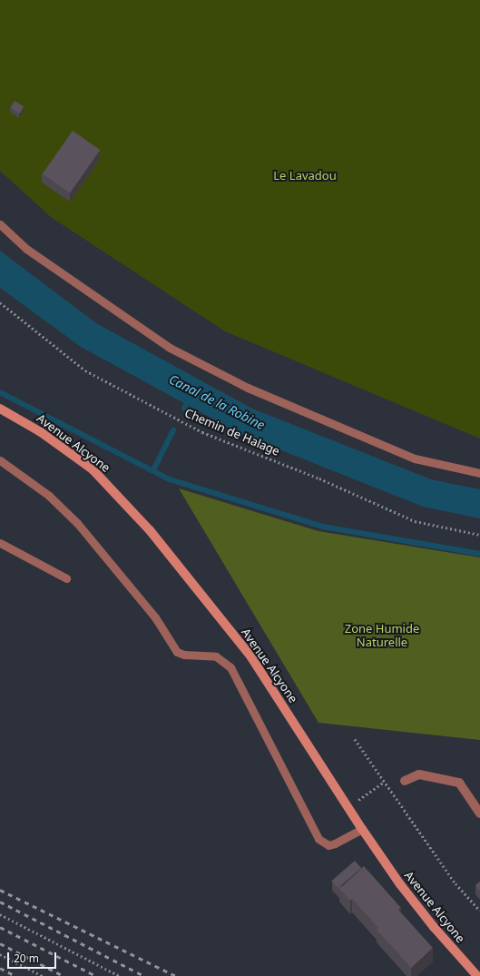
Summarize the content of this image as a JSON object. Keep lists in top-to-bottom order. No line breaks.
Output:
{"streets":{"street":["Avenue Alcyone"],"path":["Chemin de Halage"]},"water":["Canal de la Robine"],"parks":["Le Lavadou","Zone Humide Naturelle"],"scale_bar":"20 m"}
